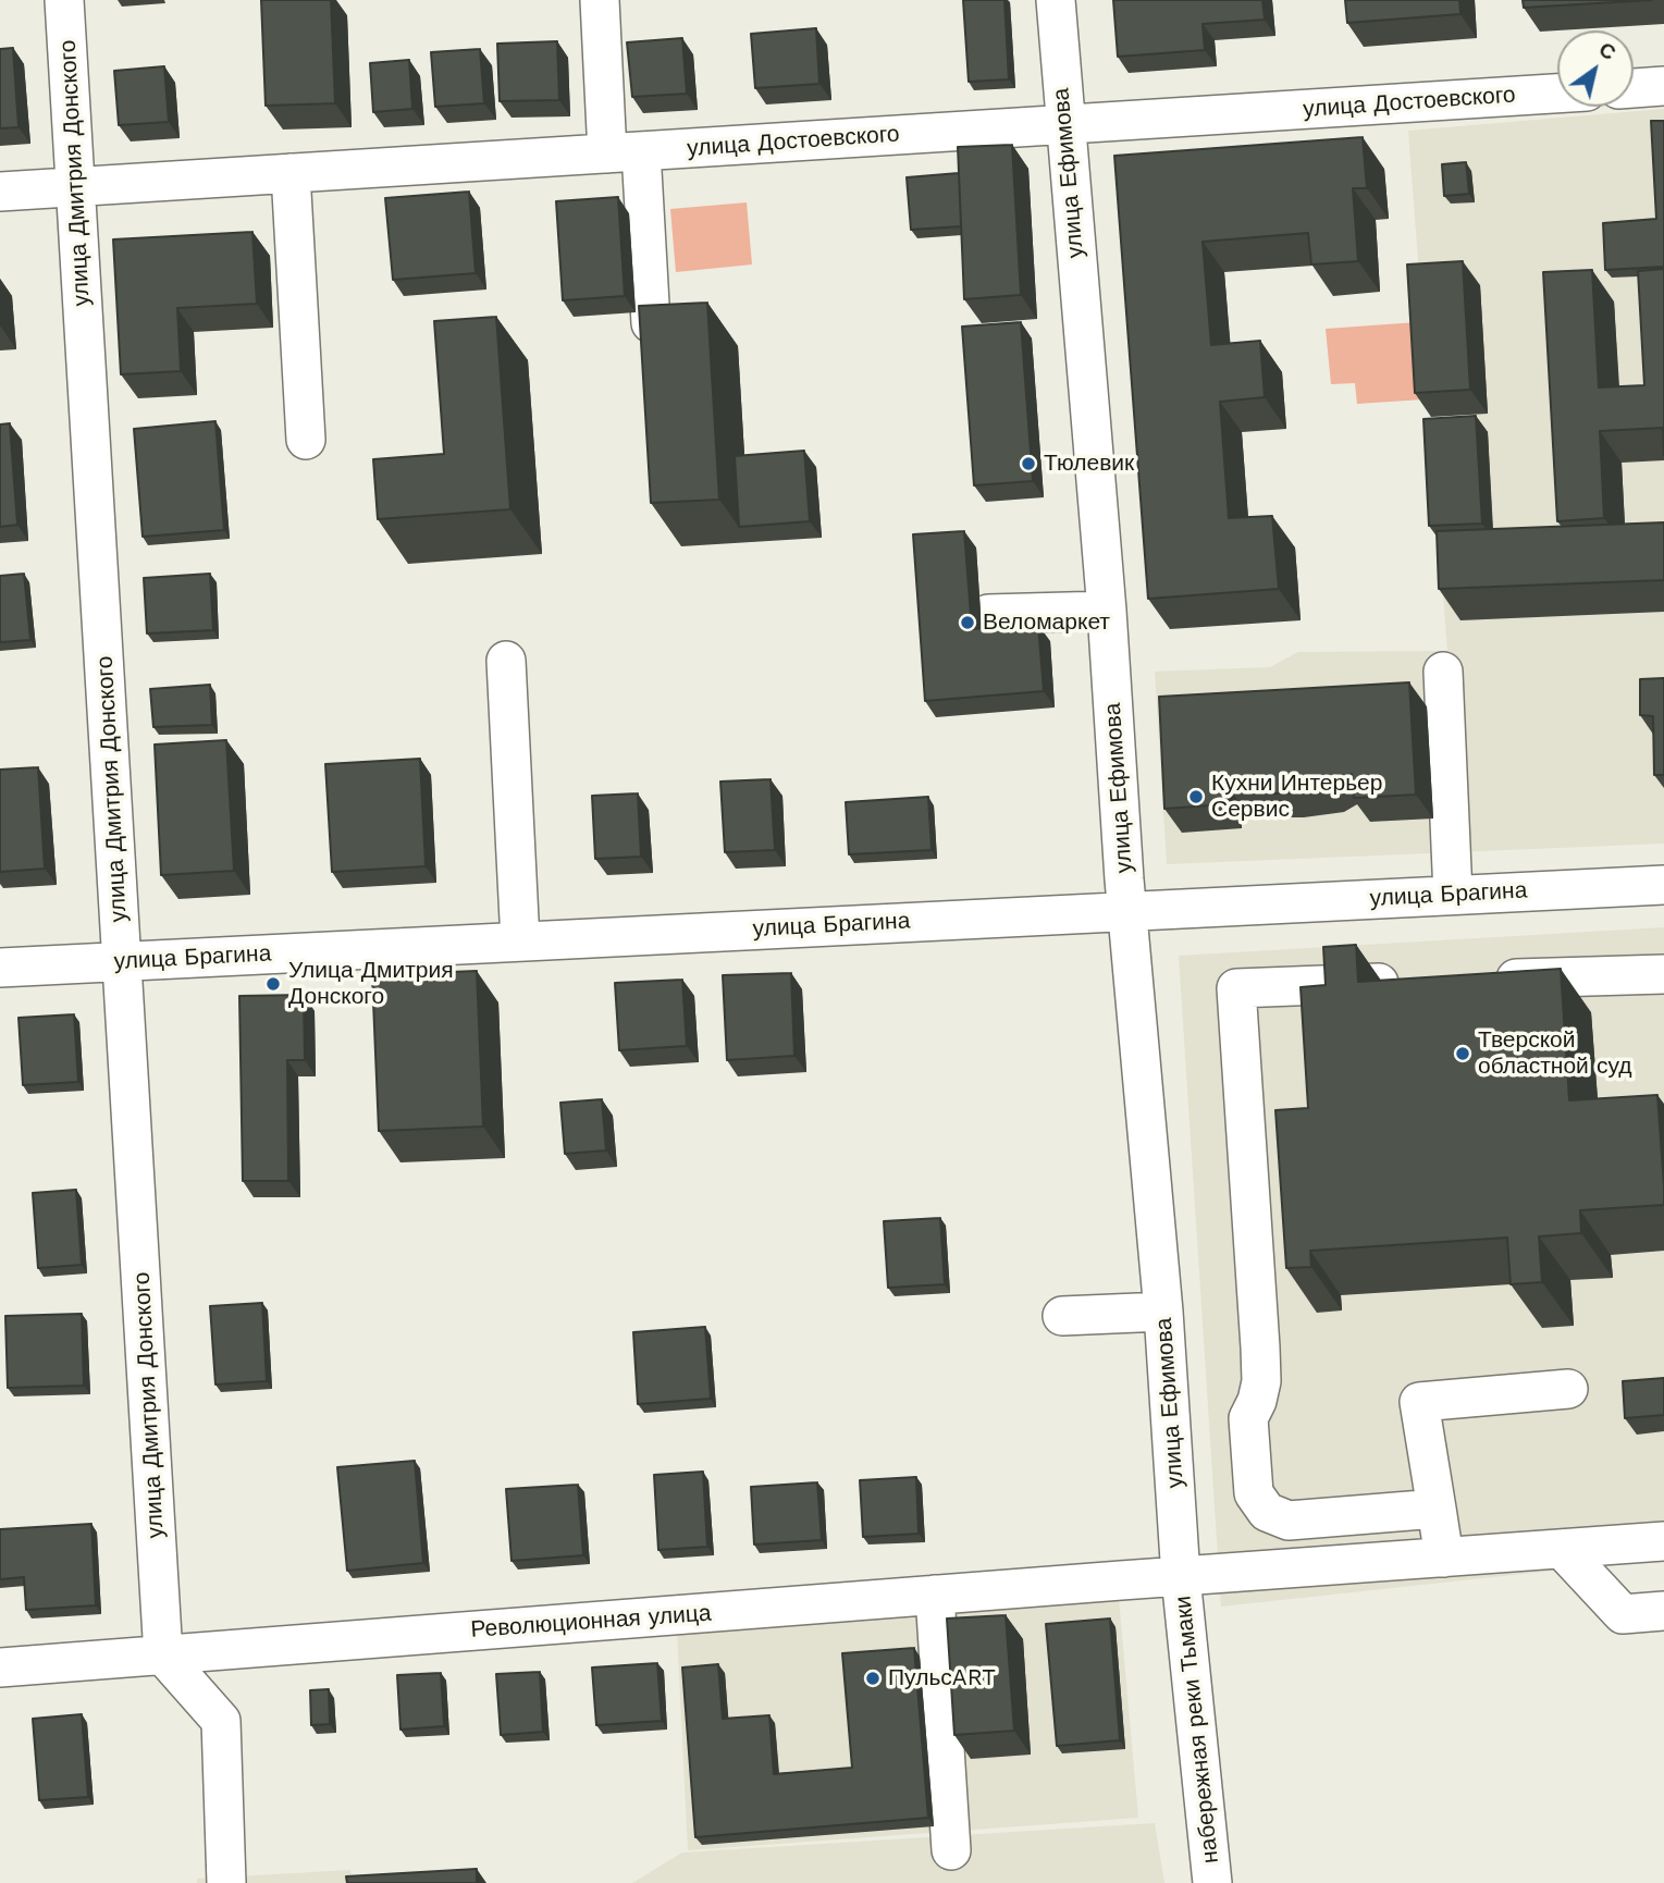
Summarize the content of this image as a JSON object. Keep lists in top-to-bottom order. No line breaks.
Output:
{"streets":{"street":["улица Достоевского","улица Дмитрия Донского","улица Ефимова","улица Брагина","Революционная улица","набережная реки Тьмаки"]},"crossings":[["улица Достоевского","улица Дмитрия Донского"],["улица Достоевского","улица Ефимова"],["улица Дмитрия Донского","улица Брагина"],["улица Дмитрия Донского","Революционная улица"],["улица Ефимова","улица Брагина"],["улица Ефимова","Революционная улица"],["улица Ефимова","набережная реки Тьмаки"],["Революционная улица","набережная реки Тьмаки"]],"places":["Тюлевик","Веломаркет","Кухни Интерьер Сервис","Улица Дмитрия Донского","Тверской областной суд","ПульсART"],"north":"top right"}
